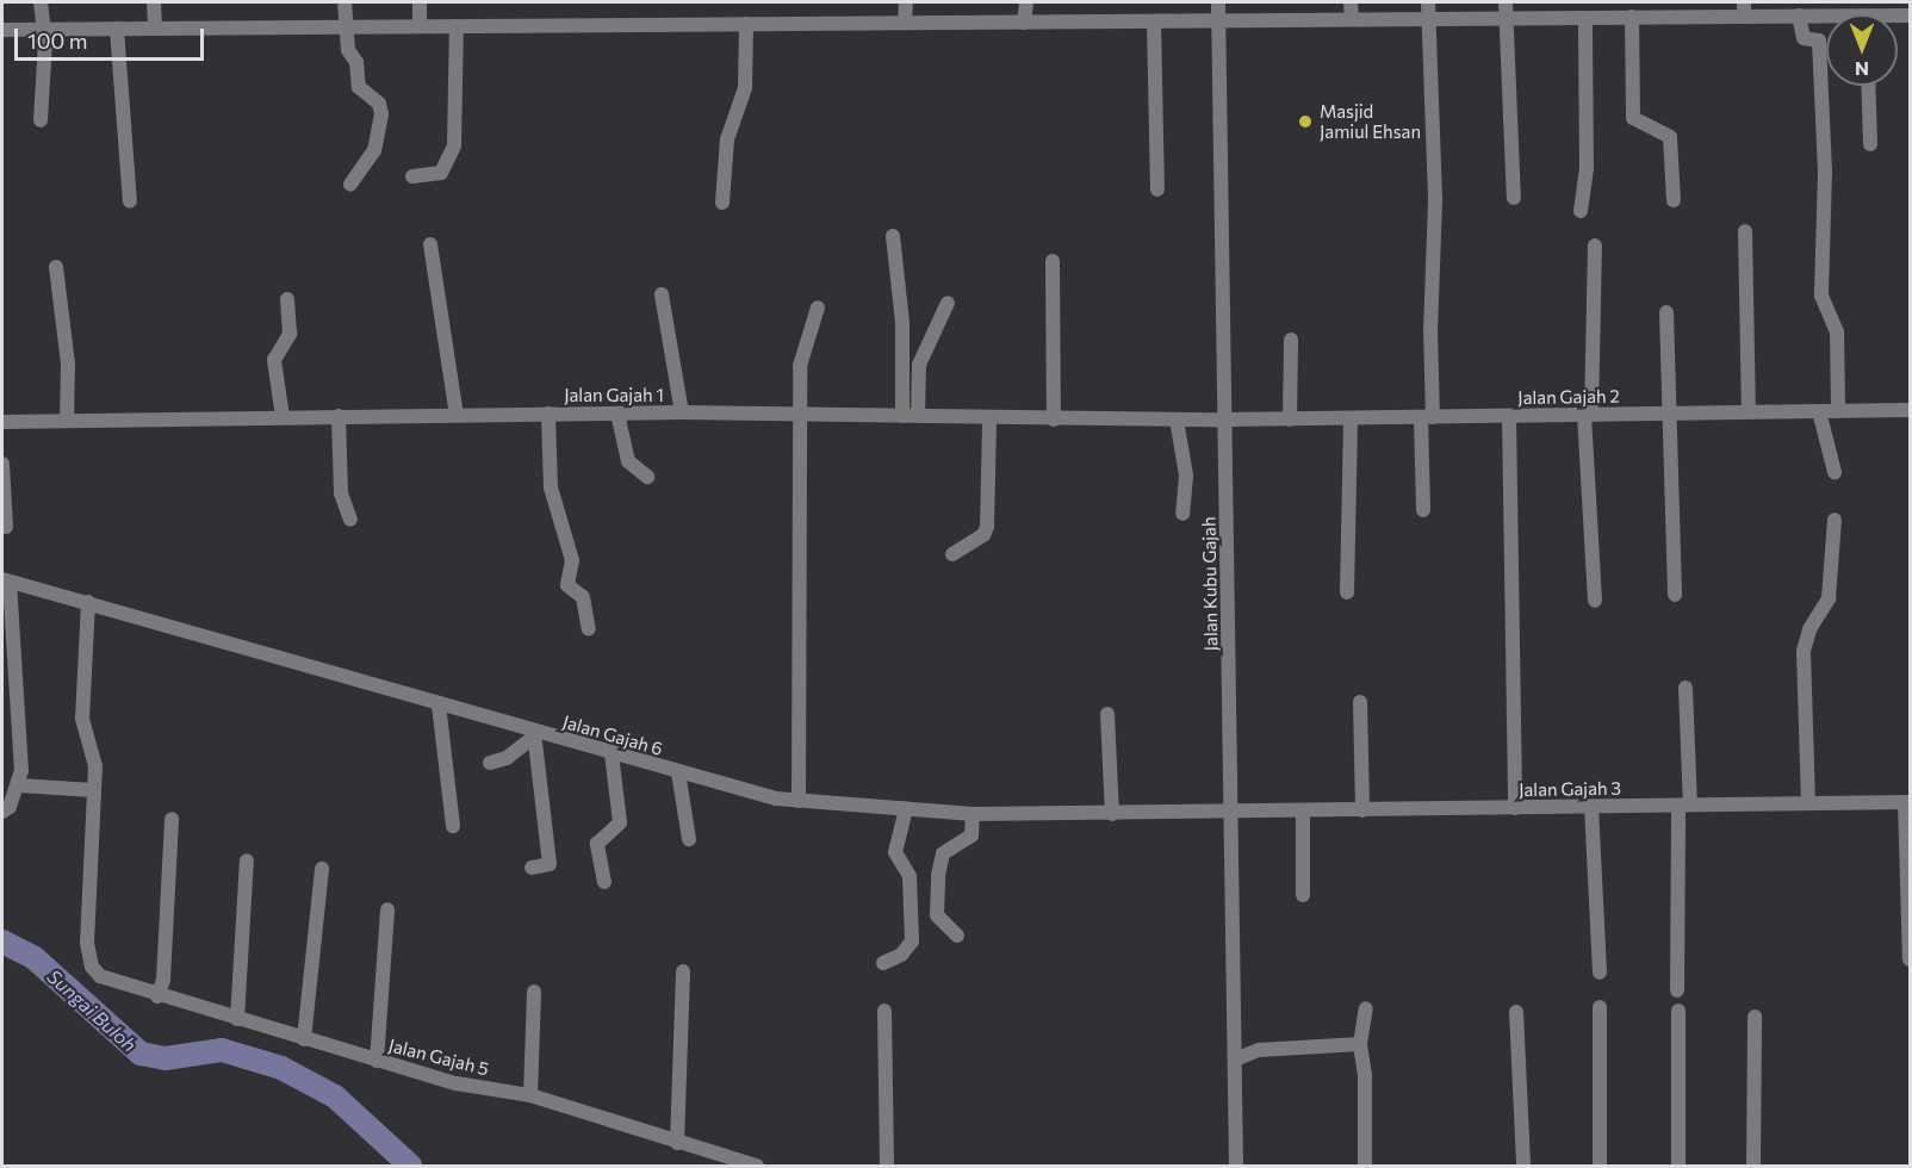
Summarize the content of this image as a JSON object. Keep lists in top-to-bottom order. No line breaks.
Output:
{"streets":{"street":["Jalan Gajah 1","Jalan Gajah 2","Jalan Kubu Gajah","Jalan Gajah 6","Jalan Gajah 3","Jalan Gajah 5"]},"crossings":[["Jalan Gajah 1","Jalan Gajah 2"],["Jalan Gajah 1","Jalan Kubu Gajah"],["Jalan Gajah 2","Jalan Kubu Gajah"],["Jalan Kubu Gajah","Jalan Gajah 6"],["Jalan Kubu Gajah","Jalan Gajah 3"],["Jalan Gajah 6","Jalan Gajah 3"]],"water":["Sungai Buloh"],"places":["Masjid Jamiul Ehsan"],"scale_bar":"100 m","north":"bottom"}
